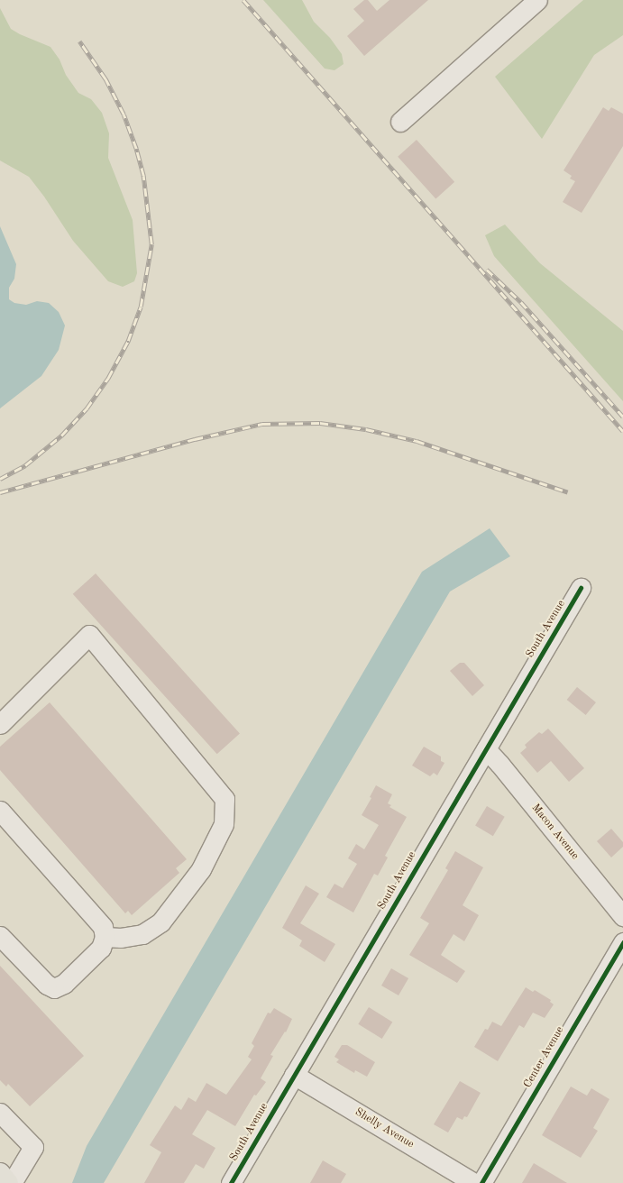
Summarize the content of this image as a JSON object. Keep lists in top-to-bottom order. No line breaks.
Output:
{"streets":{"street":["South Avenue","Macon Avenue","Center Avenue","Shelly Avenue"]},"crossings":[["South Avenue","Macon Avenue"],["South Avenue","Shelly Avenue"]]}
